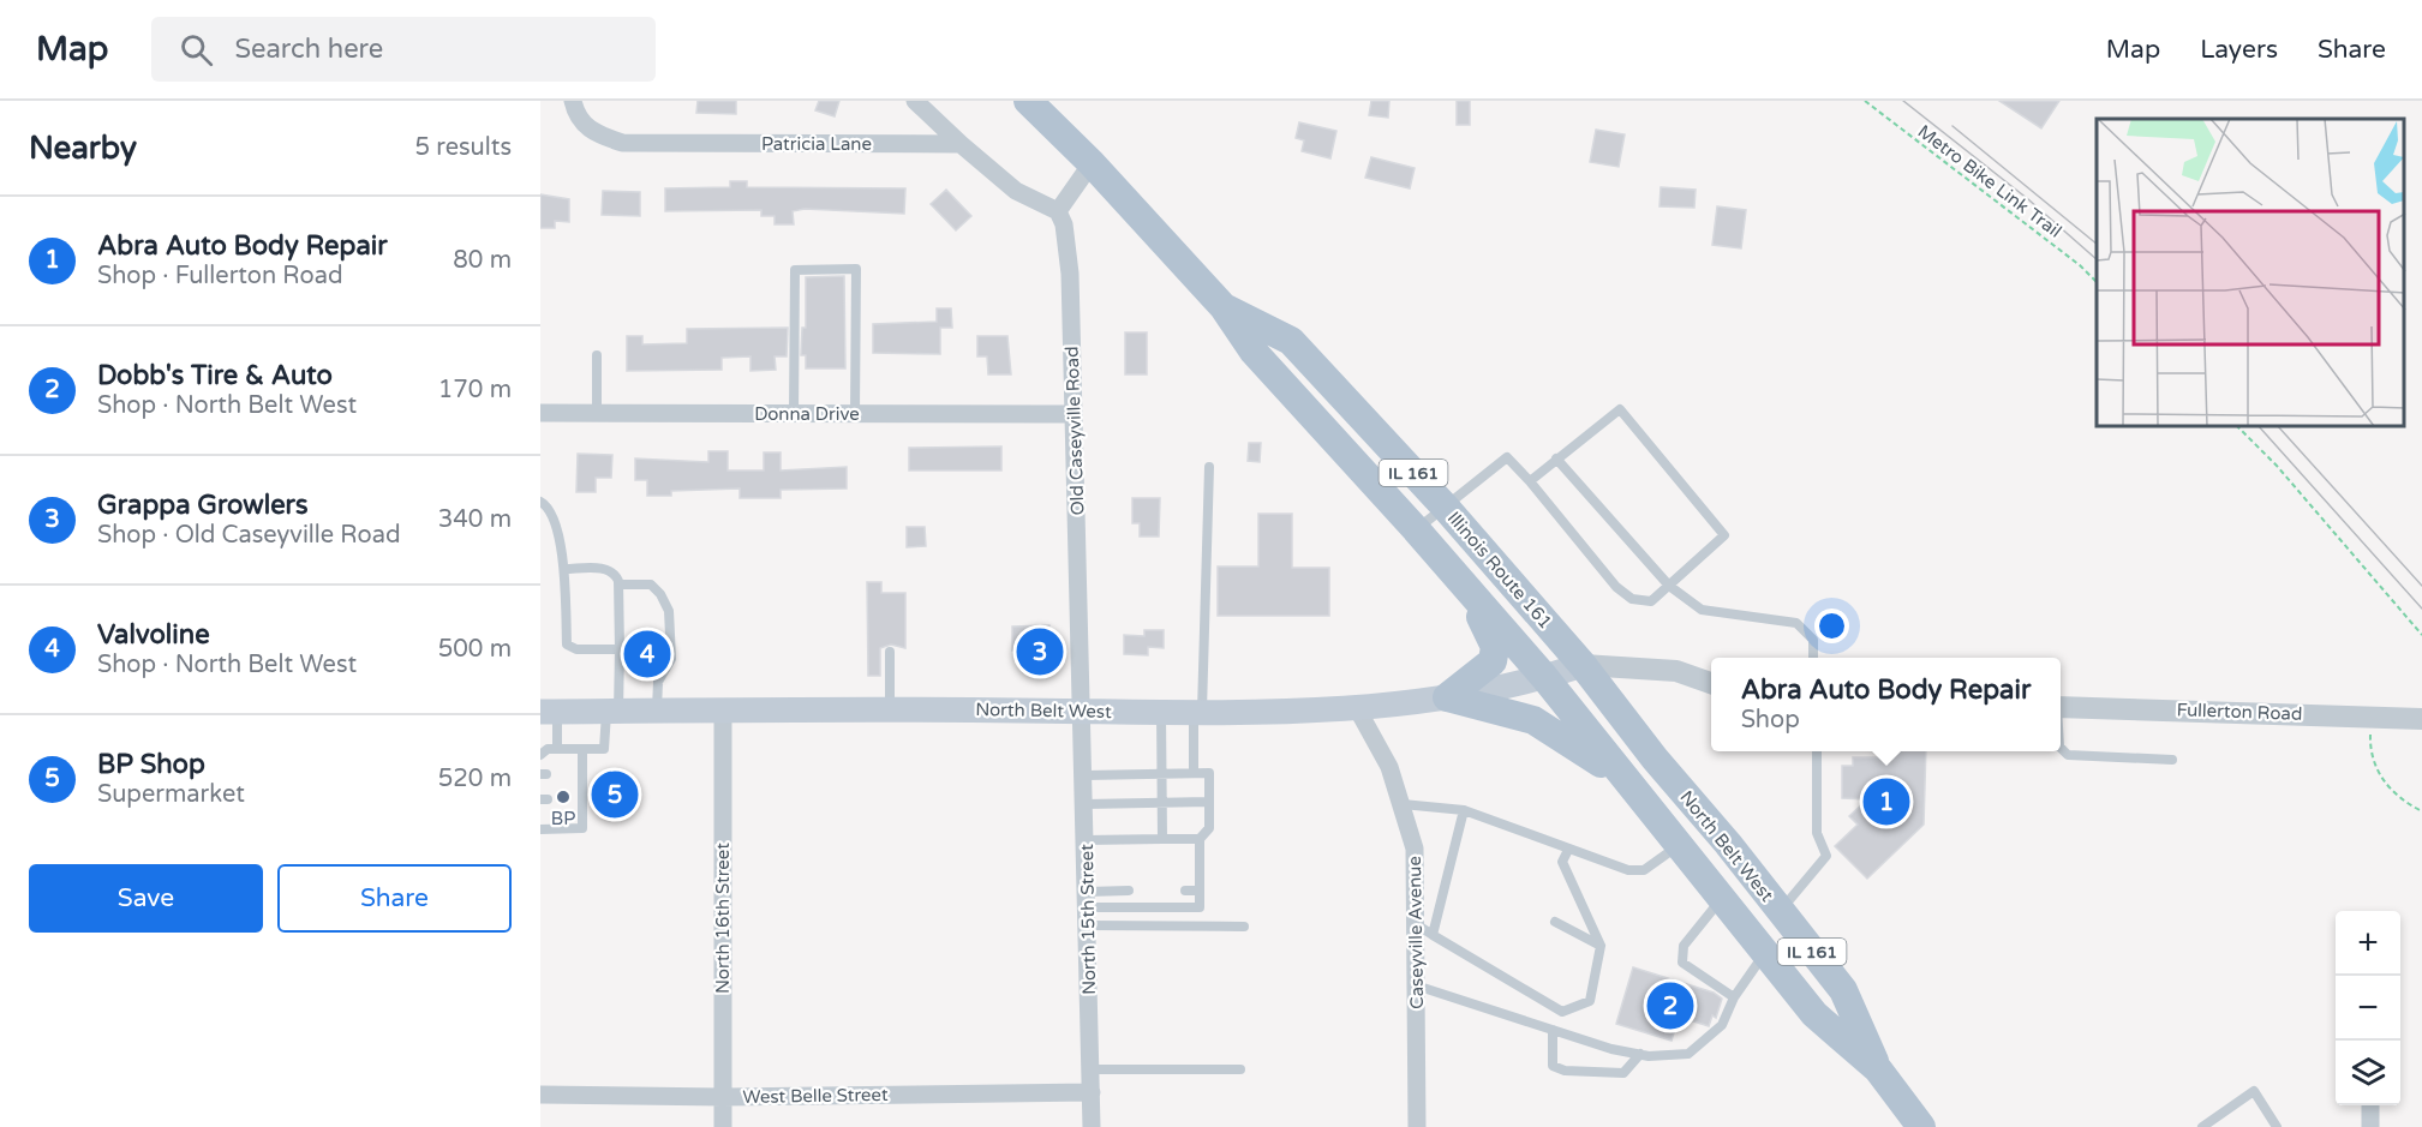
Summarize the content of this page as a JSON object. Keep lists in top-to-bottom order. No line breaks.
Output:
{"streets":{"main road":["IL 161","Illinois Route 161","North Belt West"],"street":["Patricia Lane","Donna Drive","Old Caseyville Road","Fullerton Road","North 16th Street","North 15th Street","Caseyville Avenue","West Belle Street"],"path":["Metro Bike Link Trail"]},"crossings":[["Donna Drive","Old Caseyville Road"],["Old Caseyville Road","North Belt West"],["Old Caseyville Road","North 15th Street"],["Illinois Route 161","North Belt West"],["North Belt West","North 16th Street"],["North Belt West","North 15th Street"],["North Belt West","Caseyville Avenue"],["North 16th Street","West Belle Street"],["North 15th Street","West Belle Street"]],"places":["BP"],"page":{"header":"Map","search":"Search here","nav":["Map","Layers","Share"],"heading":["Nearby","5 results"],"list":[{"mark":"1","name":"Abra Auto Body Repair","note":"Shop · Fullerton Road","value":"80 m"},{"mark":"2","name":"Dobb's Tire & Auto","note":"Shop · North Belt West","value":"170 m"},{"mark":"3","name":"Grappa Growlers","note":"Shop · Old Caseyville Road","value":"340 m"},{"mark":"4","name":"Valvoline","note":"Shop · North Belt West","value":"500 m"},{"mark":"5","name":"BP Shop","note":"Supermarket","value":"520 m"}],"pins":["3","4","5","1","2"],"popup":["Abra Auto Body Repair","Shop"],"buttons":["Save","Share"],"map_buttons":["+","−"]}}
